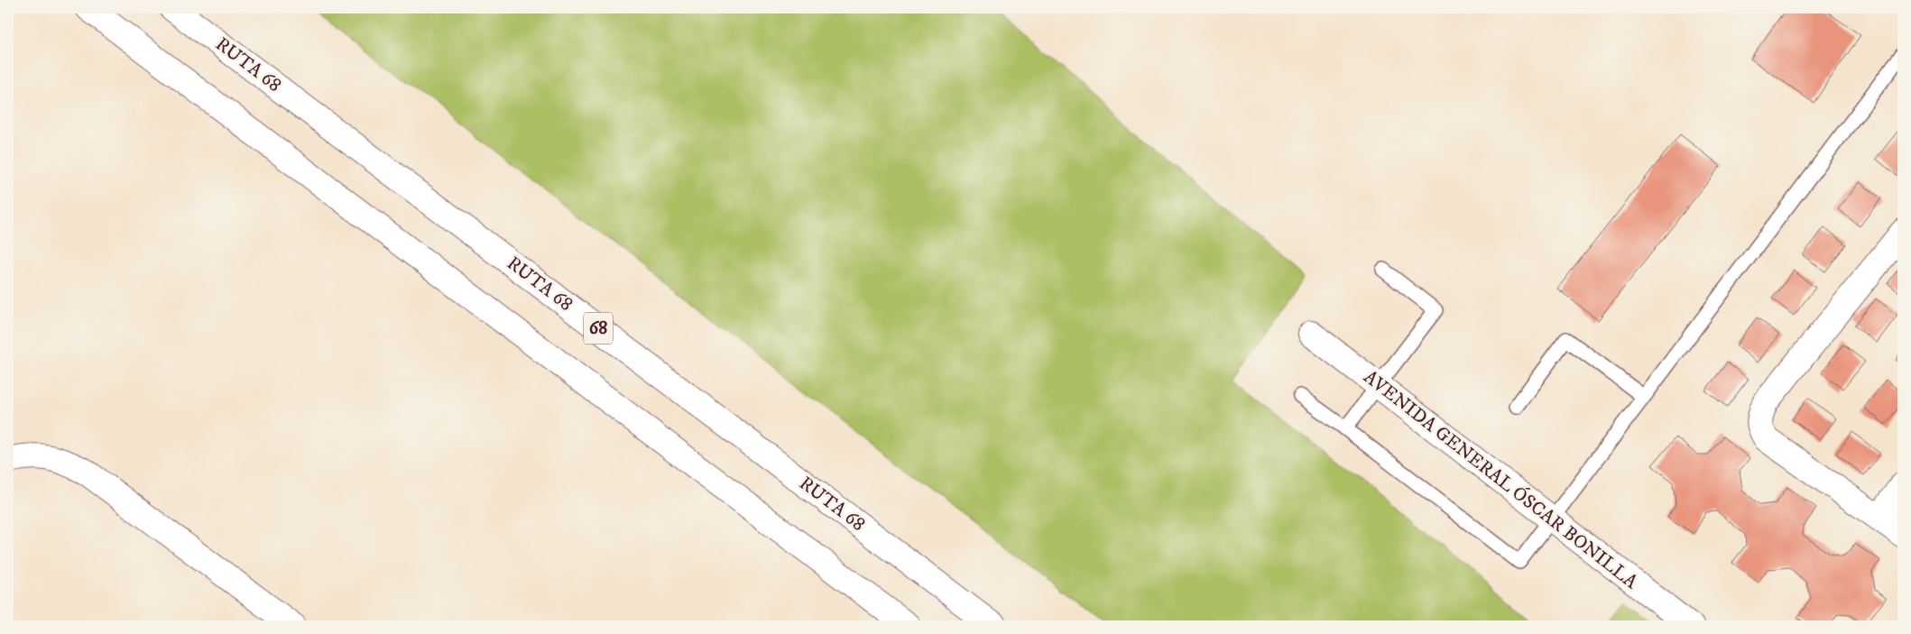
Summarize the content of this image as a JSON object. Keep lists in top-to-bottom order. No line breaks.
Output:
{"streets":{"main road":["RUTA 68","68","AVENIDA GENERAL ÓSCAR BONILLA"]}}
